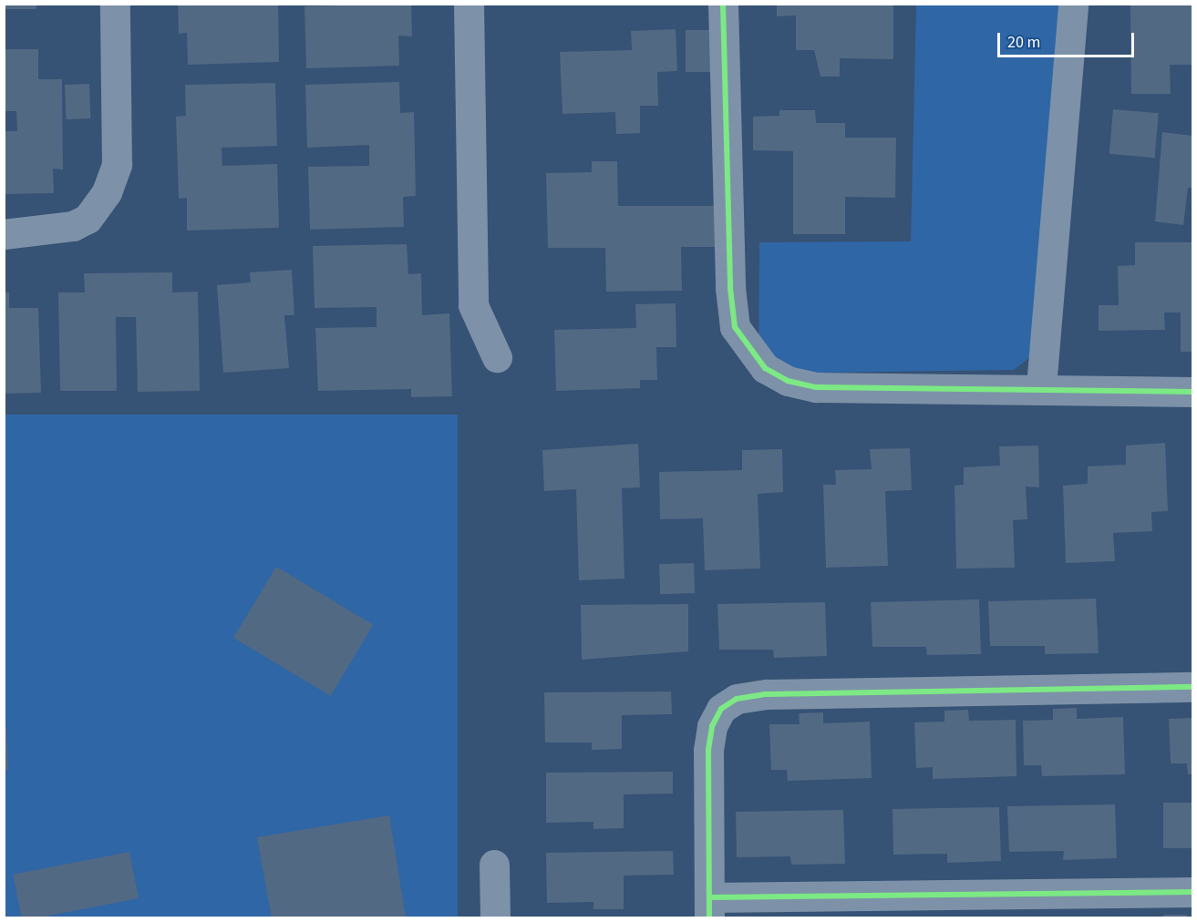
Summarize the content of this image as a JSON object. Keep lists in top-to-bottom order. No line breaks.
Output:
{"scale_bar":"20 m"}
